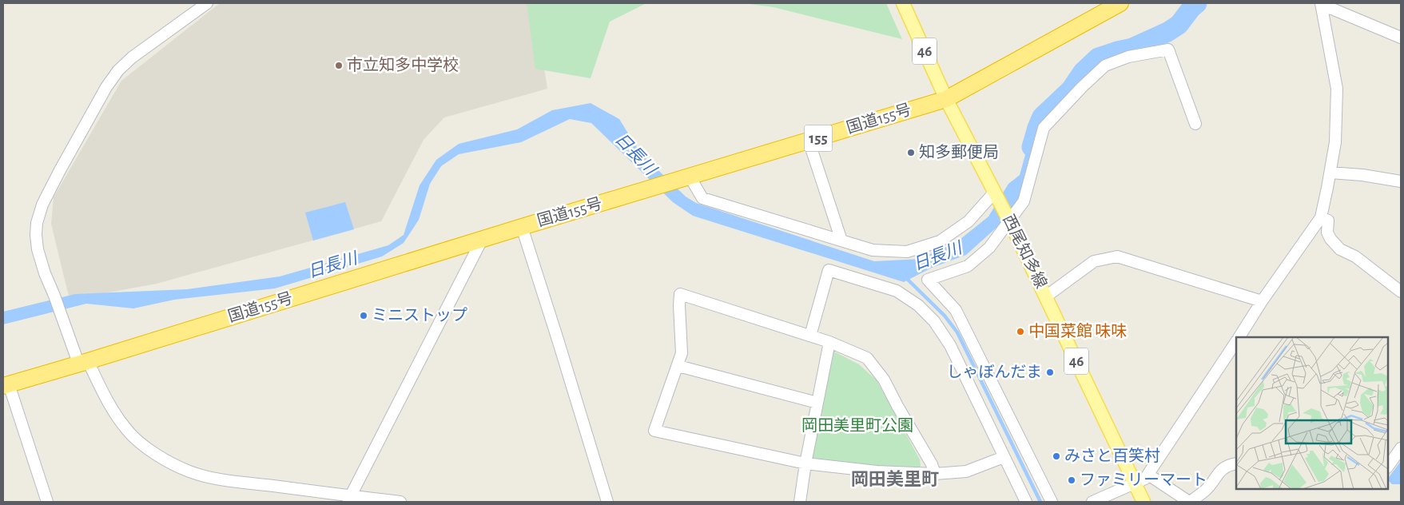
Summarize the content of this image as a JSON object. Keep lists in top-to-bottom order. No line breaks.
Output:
{"streets":{"highway":["国道155号","155"],"main road":["46","西尾知多線"]},"crossings":[["国道155号","西尾知多線"]],"districts":["岡田美里町"],"water":["日長川"],"parks":["岡田美里町公園"],"places":["市立知多中学校","知多郵便局","ミニストップ","中国菜館 味味","しゃぼんだま","みさと百笑村","ファミリーマート"]}
